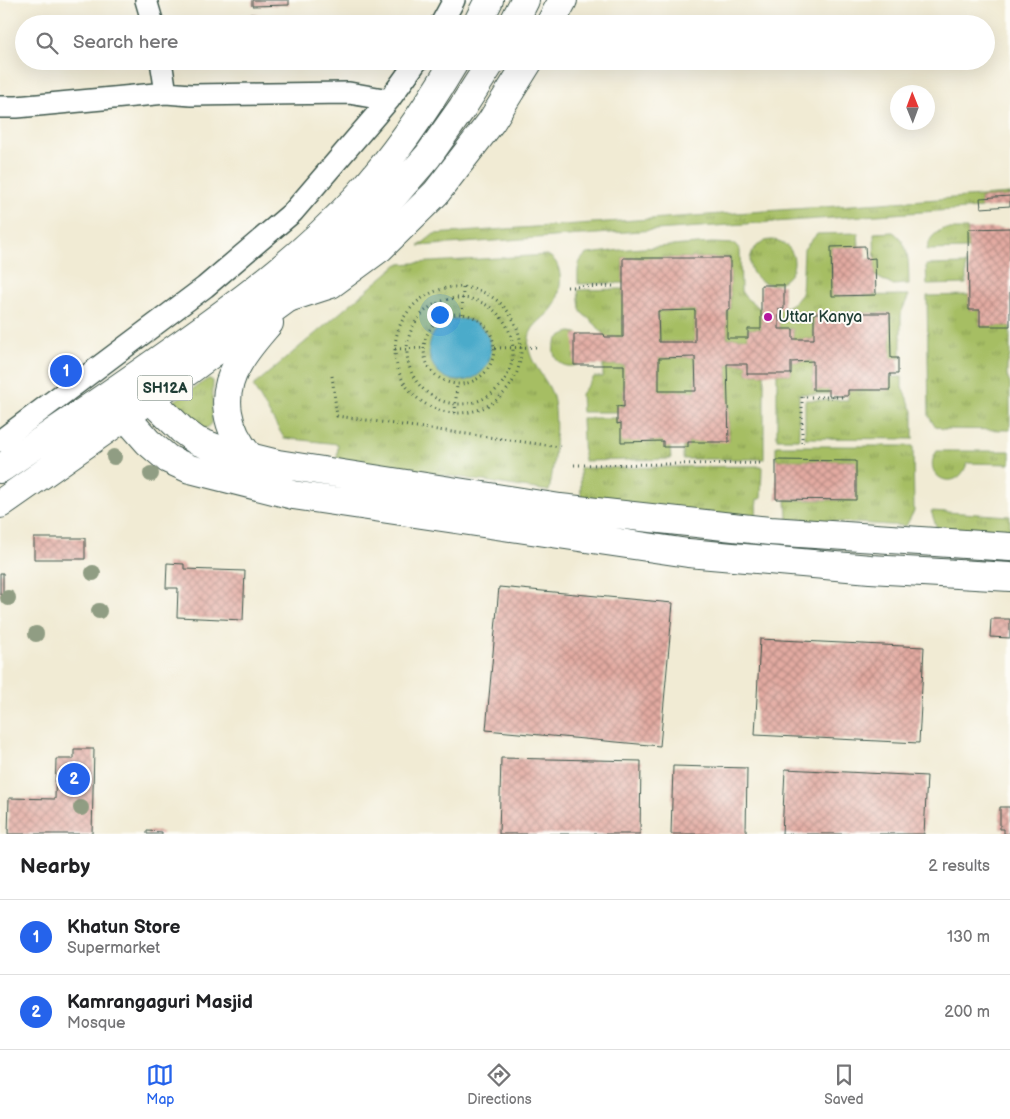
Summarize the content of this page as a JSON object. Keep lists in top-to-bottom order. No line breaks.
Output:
{"streets":{"street":["SH12A"]},"places":["Uttar Kanya"],"north":"top","page":{"search":"Search here","pins":["1","2"],"heading":["Nearby","2 results"],"list":[{"mark":"1","name":"Khatun Store","note":"Supermarket","value":"130 m"},{"mark":"2","name":"Kamrangaguri Masjid","note":"Mosque","value":"200 m"}],"nav":["Map","Directions","Saved"]}}
